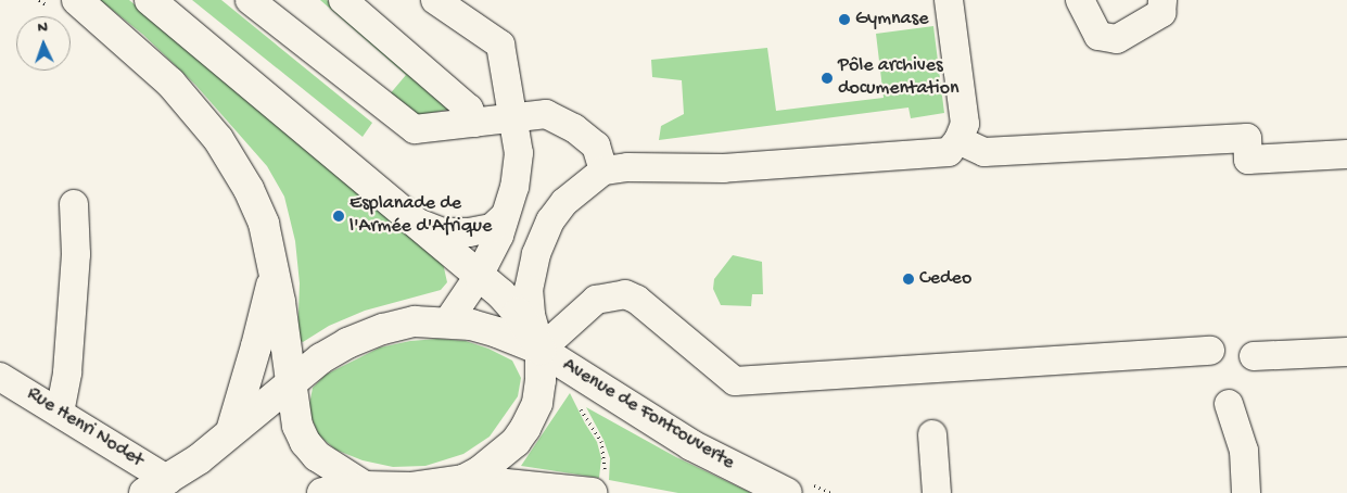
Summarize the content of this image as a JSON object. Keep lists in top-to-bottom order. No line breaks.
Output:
{"streets":{"main road":["Avenue de Fontcouverte"],"street":["Rue Henri Nodet"]},"crossings":[["Avenue de Fontcouverte","Rue Henri Nodet"]],"places":["Gymnase","Pôle archives documentation","Esplanade de l'Armée d'Afrique","Cedeo"],"north":"top"}
